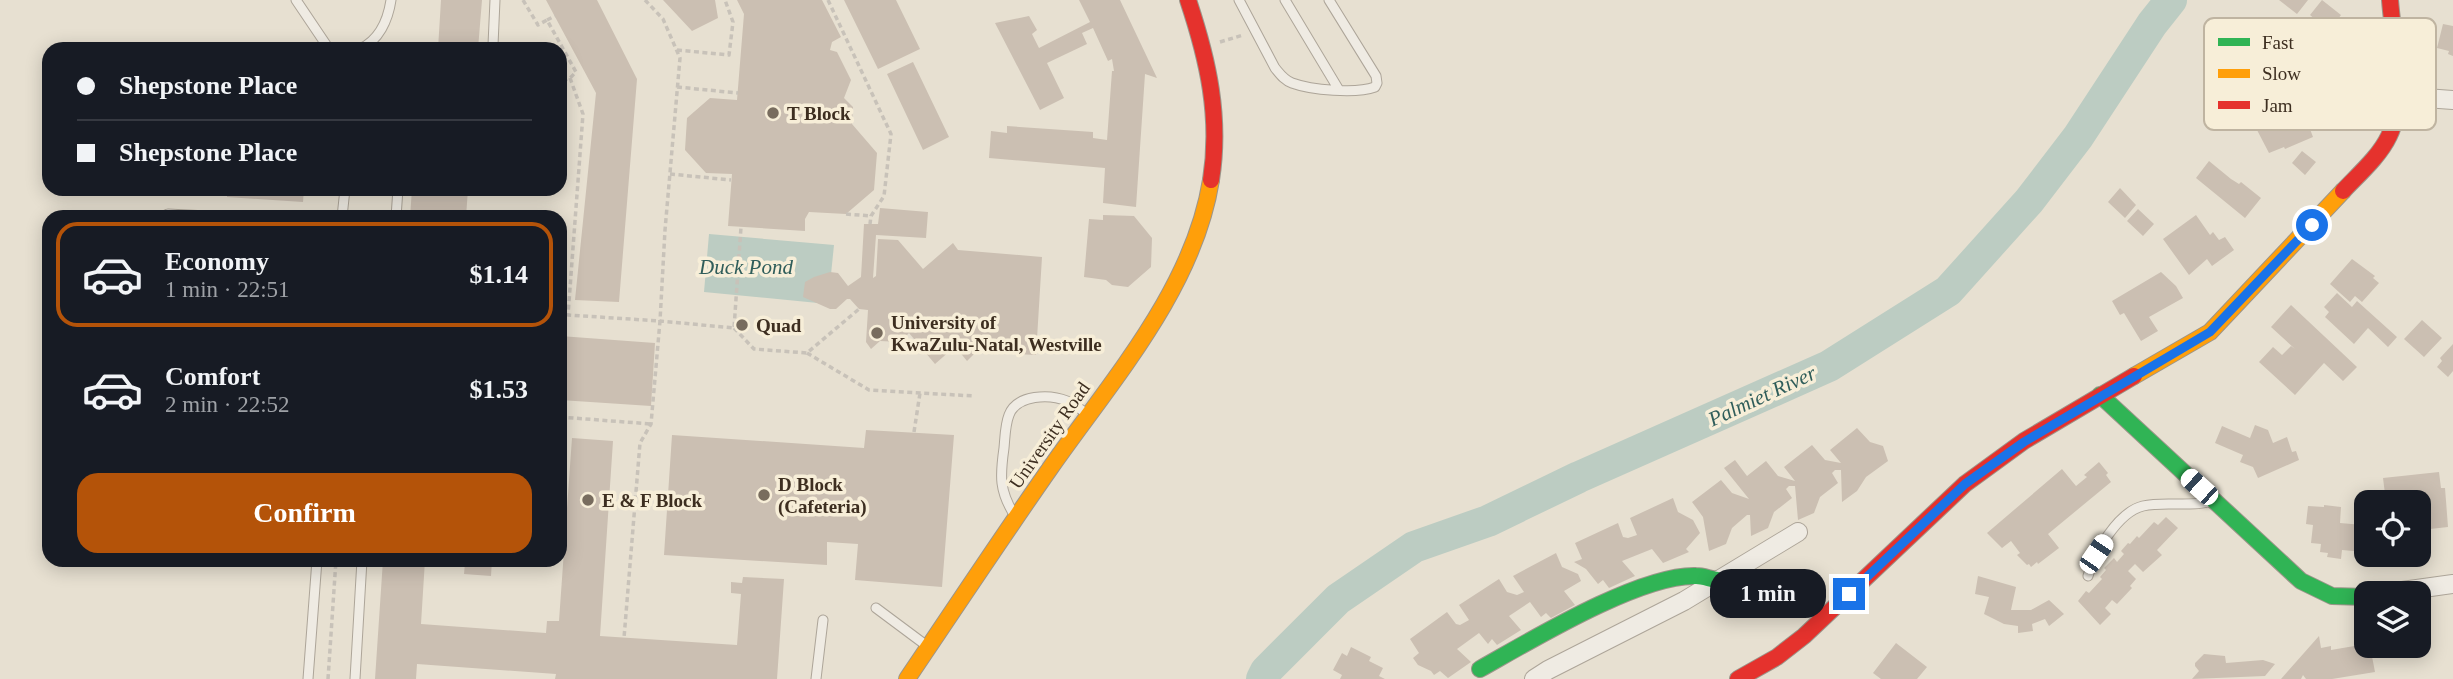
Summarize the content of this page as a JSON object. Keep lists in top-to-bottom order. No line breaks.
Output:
{"streets":{"street":["University Road"]},"water":["Duck Pond","Palmiet River"],"places":["T Block","Quad","University of KwaZulu-Natal, Westville","D Block (Cafeteria)","E & F Block"],"legend":["Fast","Slow","Jam"],"page":{"banner":["Shepstone Place","Shepstone Place"],"list":[{"name":"Economy","note":"1 min · 22:51","value":"$1.14"},{"name":"Comfort","note":"2 min · 22:52","value":"$1.53"}],"buttons":"Confirm","bubble":"1 min"}}
